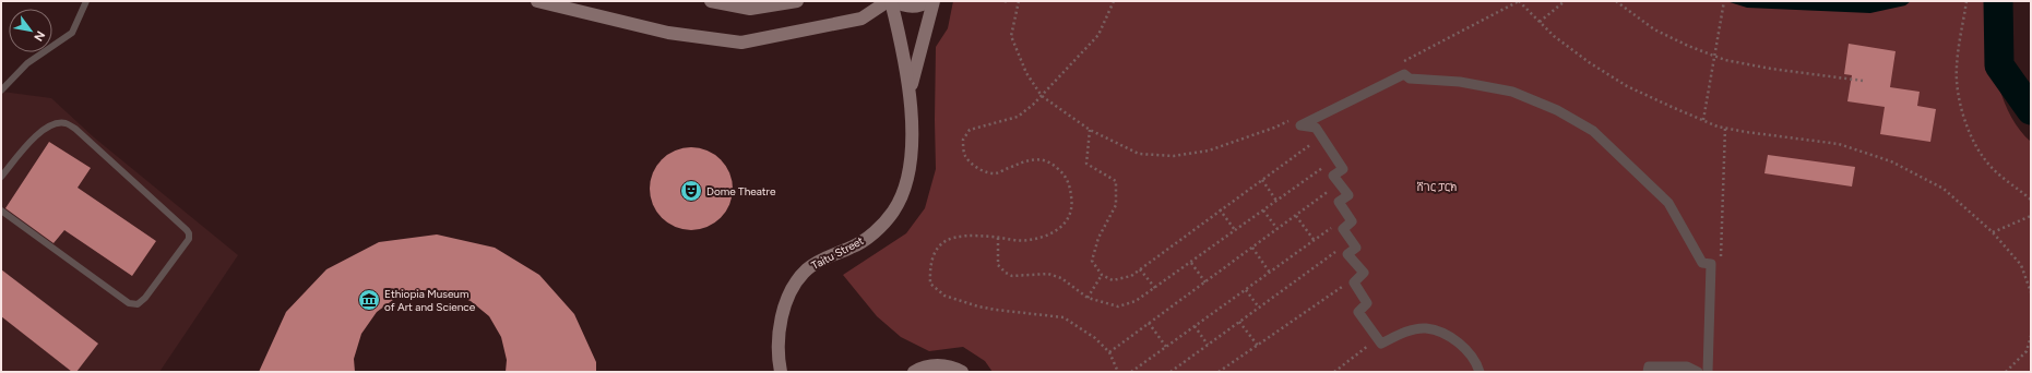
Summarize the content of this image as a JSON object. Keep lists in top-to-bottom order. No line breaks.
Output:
{"streets":{"main road":["Taitu Street"]},"parks":["ሸገር ፓርክ"],"places":{"theatre":["Dome Theatre"],"museum":["Ethiopia Museum of Art and Science"]},"north":"bottom right"}
